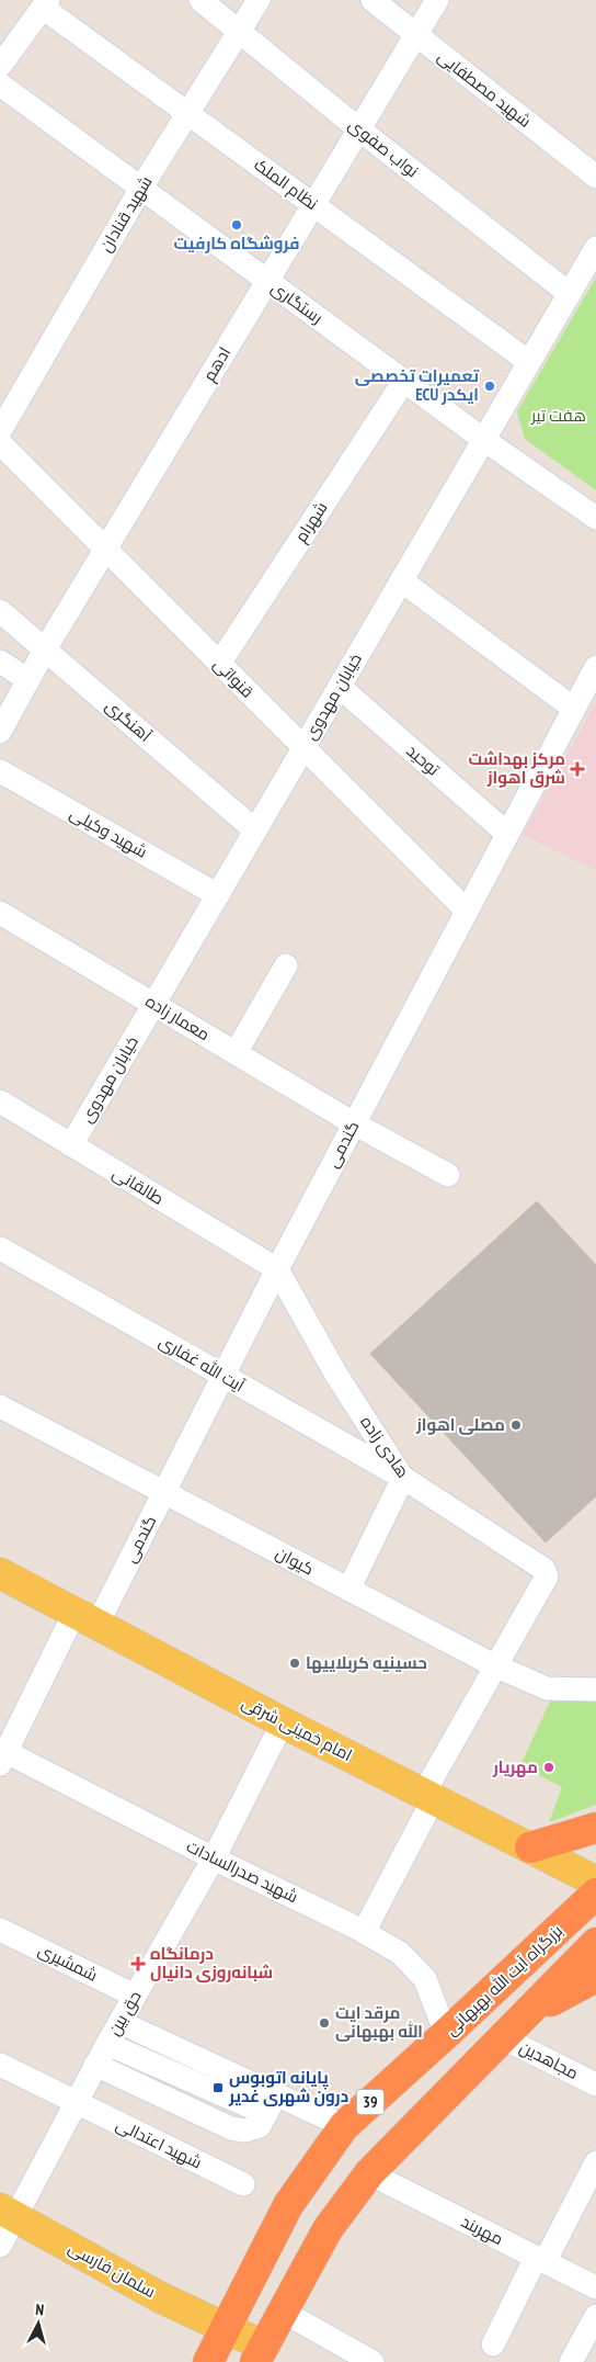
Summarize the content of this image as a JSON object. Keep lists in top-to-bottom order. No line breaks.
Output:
{"streets":{"highway":["بزرگراه آیت الله بهبهانی","39"],"main road":["امام خمینی شرقی","سلمان فارسی"],"street":["شهید مصطفایی","نواب صفوی","نظام الملک","شهید قنادان","رستگاری","ادهم","شهرام","قنواتی","خیابان مهدوی","آهنگری","توحید","شهید وکیلی","معمار زاده","گندمی","طالقانی","آیت الله غفاری","هادی زاده","کیوان","شهید صدرالسادات","شمشیری","حق بین","مجاهدین","شهید اعتدالی","مهربند"]},"crossings":[["شهید مصطفایی","ادهم"],["نواب صفوی","شهید قنادان"],["نواب صفوی","ادهم"],["نواب صفوی","خیابان مهدوی"],["نظام الملک","شهید قنادان"],["نظام الملک","ادهم"],["نظام الملک","خیابان مهدوی"],["شهید قنادان","رستگاری"],["رستگاری","ادهم"],["رستگاری","شهرام"],["رستگاری","خیابان مهدوی"],["ادهم","قنواتی"],["ادهم","آهنگری"],["شهرام","قنواتی"],["قنواتی","خیابان مهدوی"],["قنواتی","گندمی"],["خیابان مهدوی","آهنگری"],["خیابان مهدوی","توحید"],["خیابان مهدوی","شهید وکیلی"],["خیابان مهدوی","معمار زاده"],["خیابان مهدوی","طالقانی"],["توحید","گندمی"],["معمار زاده","گندمی"],["گندمی","طالقانی"],["گندمی","آیت الله غفاری"],["گندمی","هادی زاده"],["گندمی","کیوان"],["گندمی","امام خمینی شرقی"],["گندمی","شهید صدرالسادات"],["طالقانی","هادی زاده"],["آیت الله غفاری","هادی زاده"],["هادی زاده","کیوان"],["امام خمینی شرقی","حق بین"],["شهید صدرالسادات","بزرگراه آیت الله بهبهانی"],["شهید صدرالسادات","حق بین"],["شمشیری","حق بین"],["بزرگراه آیت الله بهبهانی","سلمان فارسی"],["حق بین","شهید اعتدالی"],["حق بین","سلمان فارسی"]],"parks":["هفت تیر"],"places":{"other":["فروشگاه کارفیت","تعمیرات تخصصی ECU ایکدر","مصلی اهواز","حسینیه کربلاییها","مهریار","مرقد ایت الله بهبهانی"],"health":["مرکز بهداشت شرق اهواز","درمانگاه شبانه‌روزی دانیال"],"transit":["پایانه اتوبوس درون شهری غدیر"]},"north":"top"}
